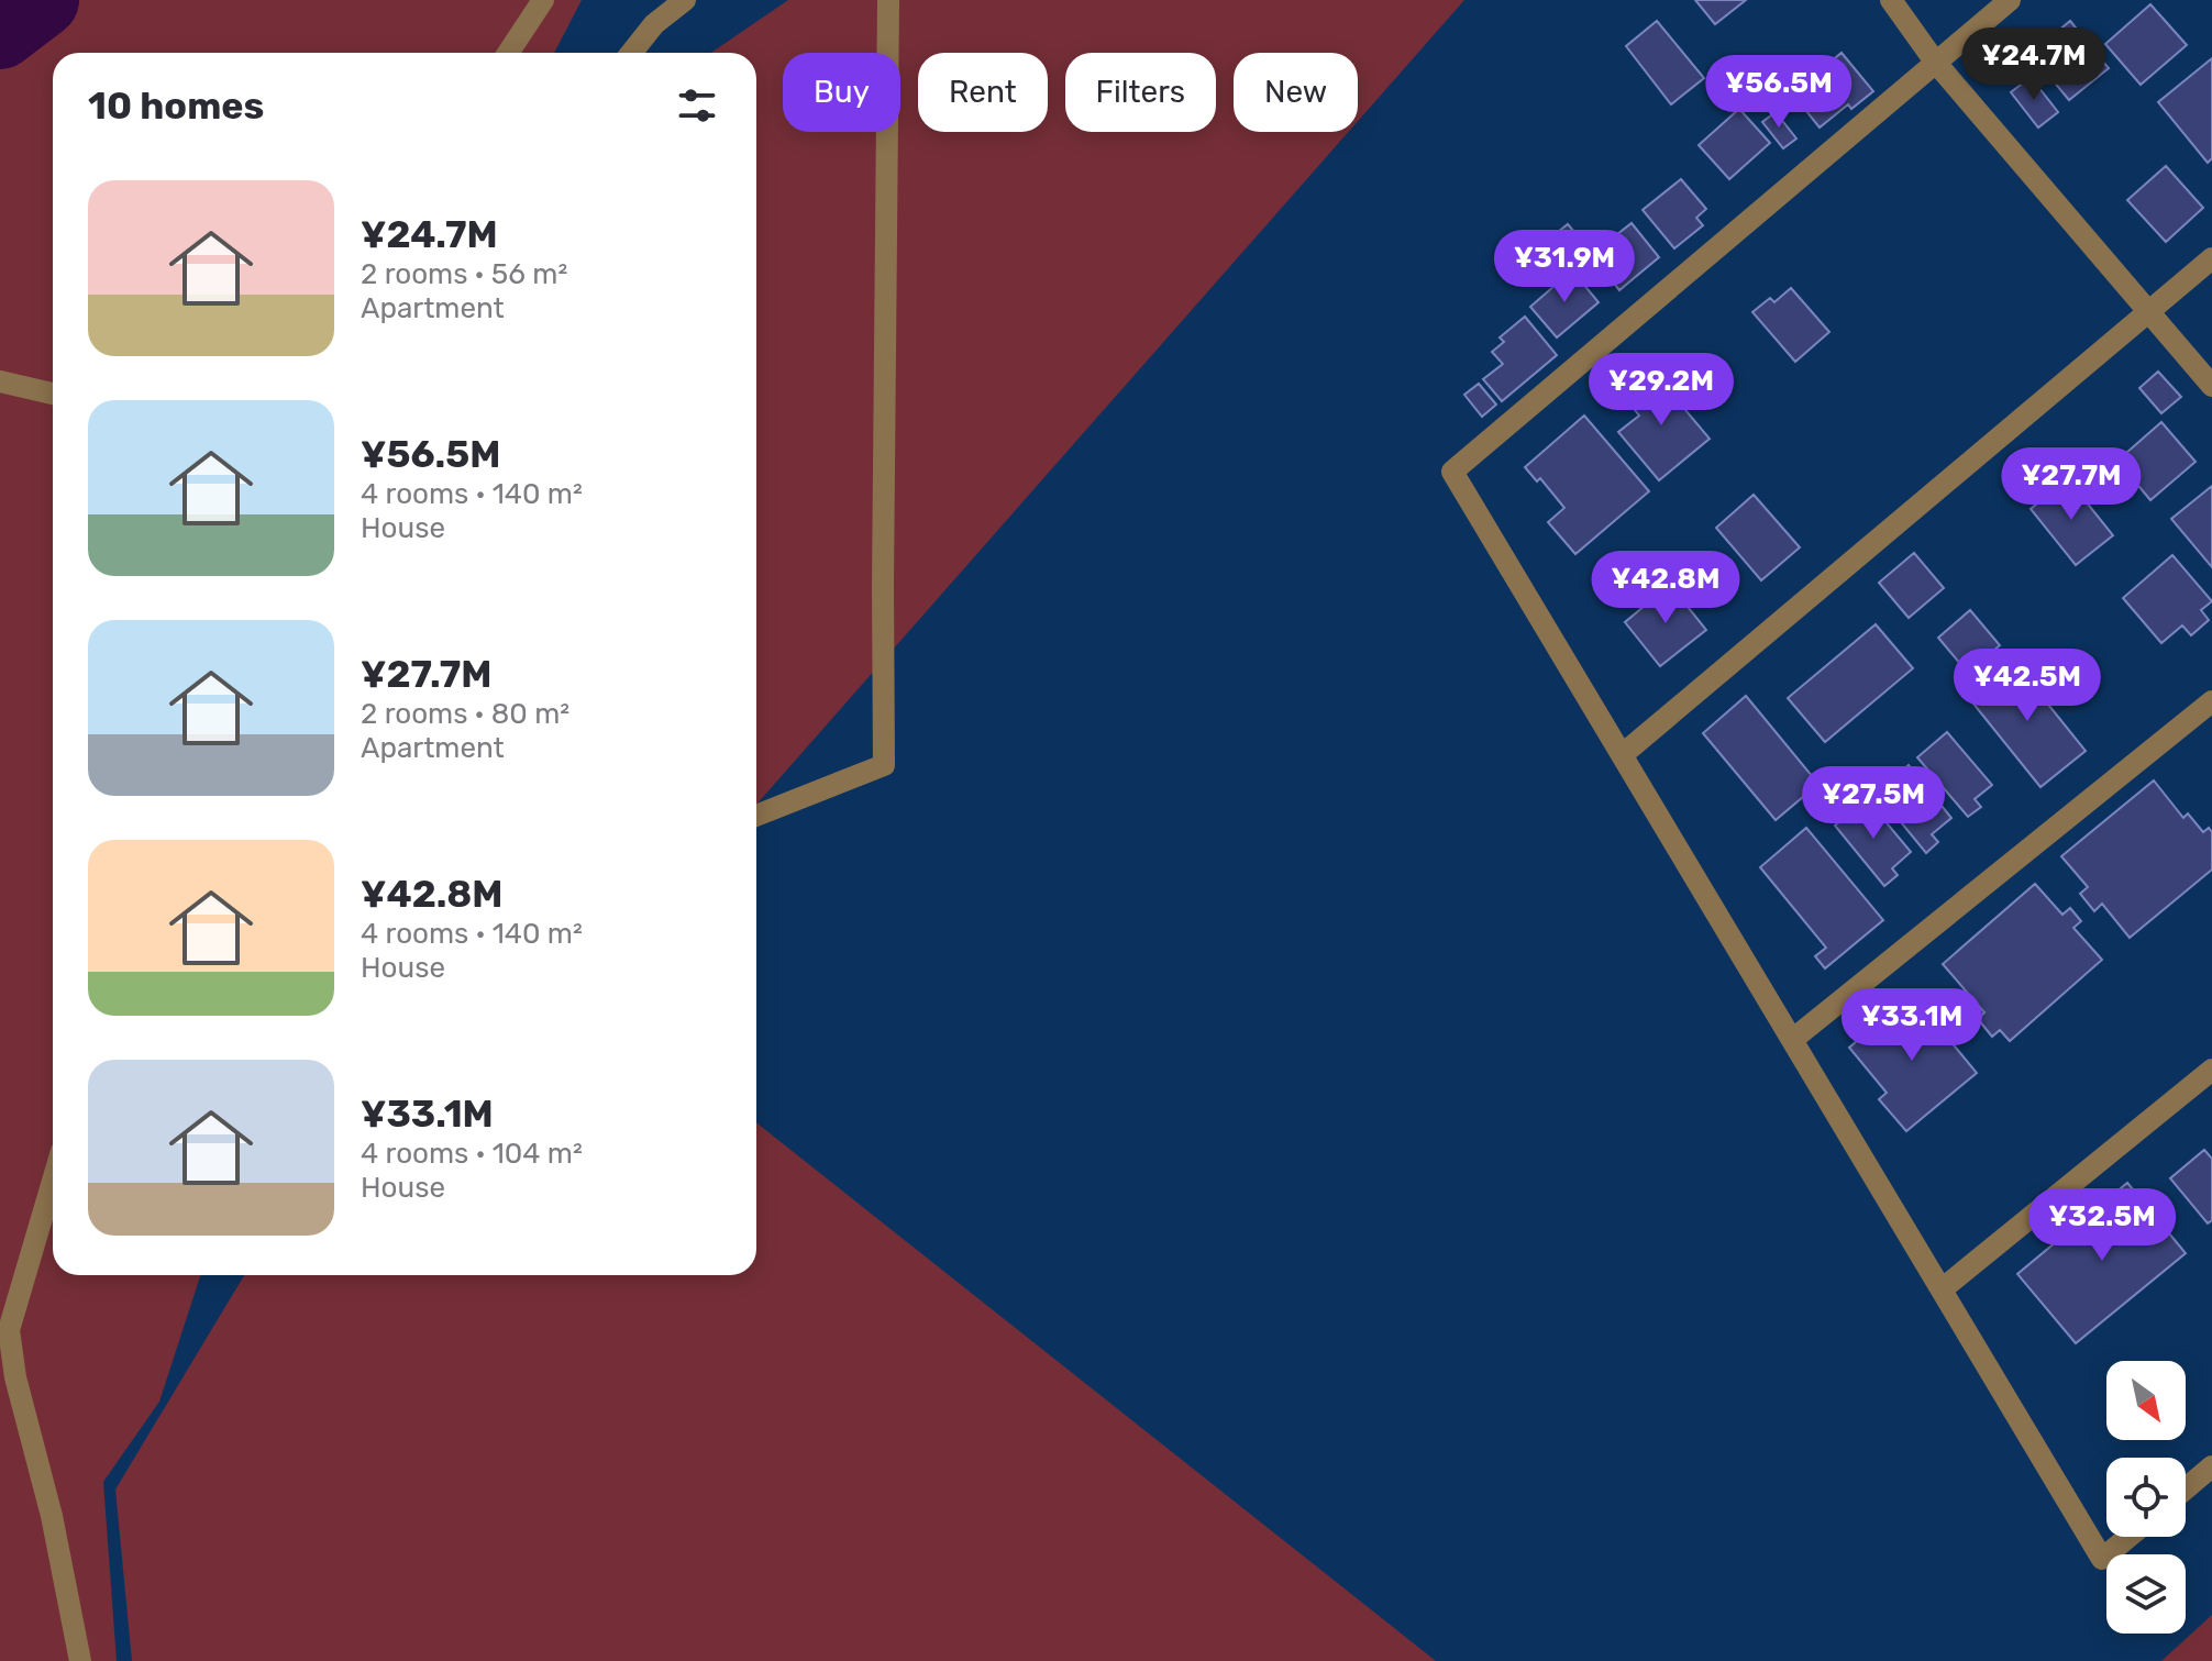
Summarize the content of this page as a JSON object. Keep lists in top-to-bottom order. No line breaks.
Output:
{"north":"bottom right","page":{"price":["¥24.7M","¥56.5M","¥31.9M","¥29.2M","¥27.7M","¥42.8M","¥42.5M","¥27.5M","¥33.1M","¥32.5M"],"chip":["Buy","Rent","Filters","New"],"heading":"10 homes","list":[{"name":"¥24.7M","note":"2 rooms · 56 m² · Apartment"},{"name":"¥56.5M","note":"4 rooms · 140 m² · House"},{"name":"¥27.7M","note":"2 rooms · 80 m² · Apartment"},{"name":"¥42.8M","note":"4 rooms · 140 m² · House"},{"name":"¥33.1M","note":"4 rooms · 104 m² · House"}]}}
